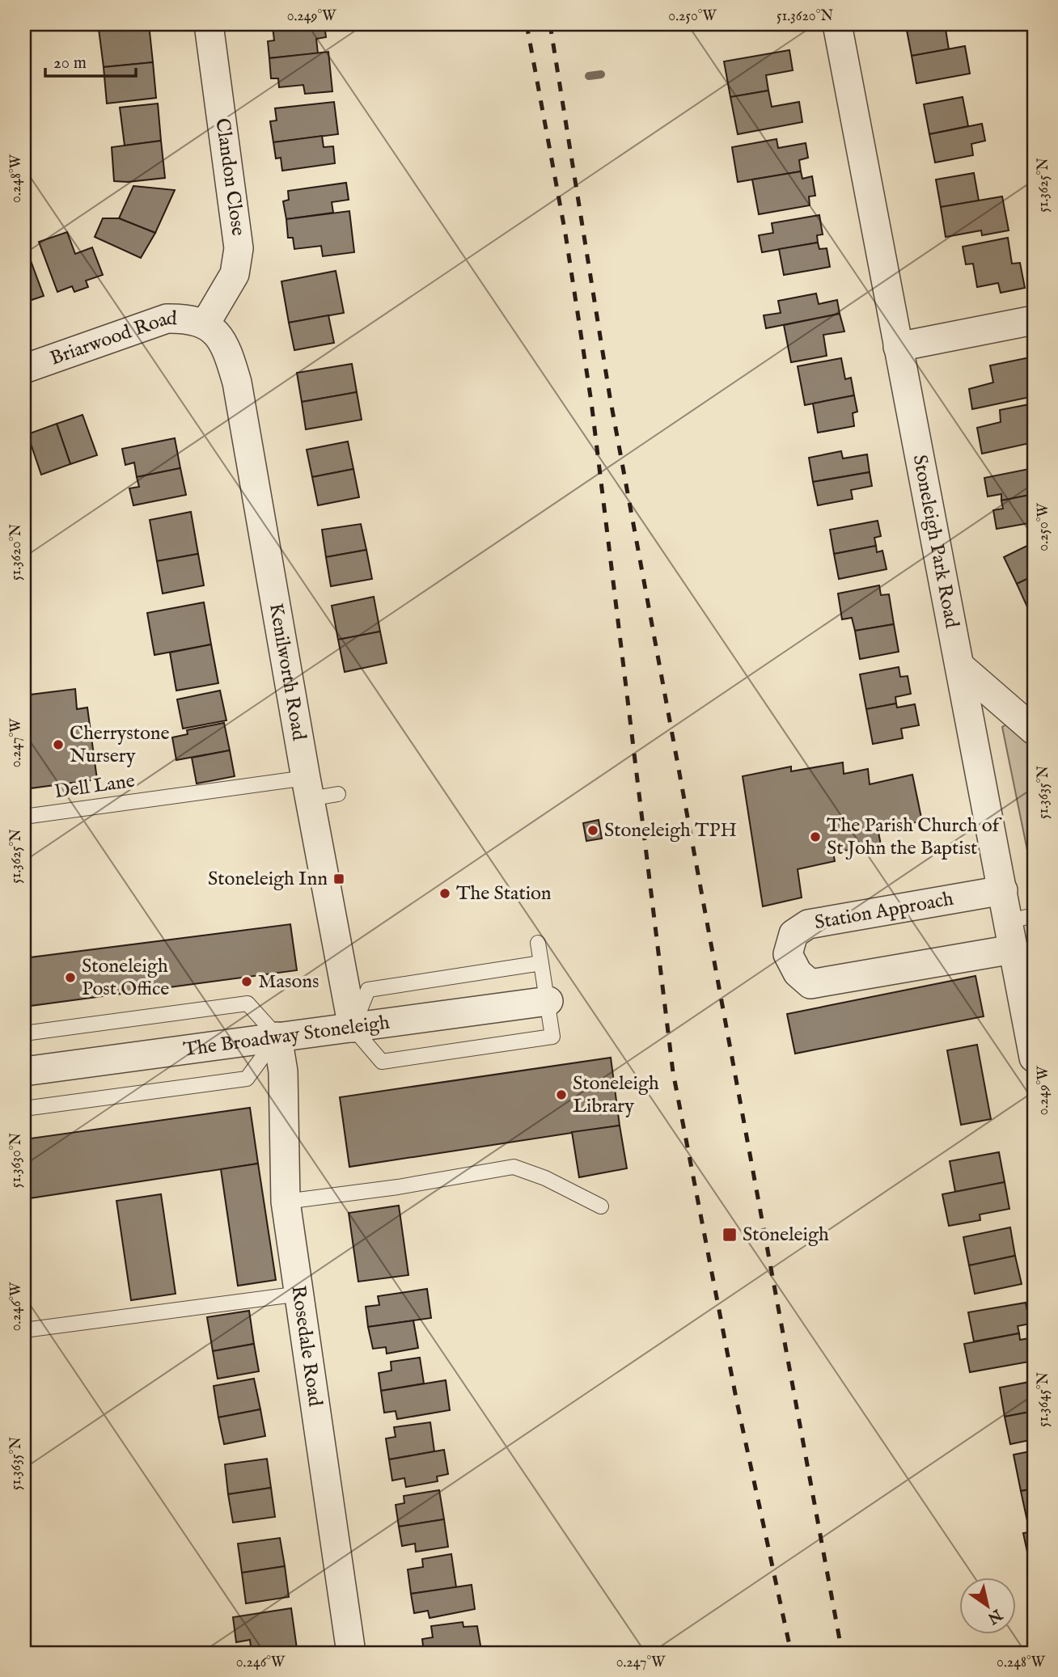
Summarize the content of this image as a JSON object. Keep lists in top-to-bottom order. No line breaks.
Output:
{"streets":{"street":["Clandon Close","Briarwood Road","Stoneleigh Park Road","Kenilworth Road","Station Approach","The Broadway Stoneleigh","Rosedale Road"],"lane":["Dell Lane"]},"crossings":[["Clandon Close","Briarwood Road"],["Clandon Close","Kenilworth Road"],["Briarwood Road","Kenilworth Road"],["Stoneleigh Park Road","Station Approach"],["Kenilworth Road","Dell Lane"],["Kenilworth Road","The Broadway Stoneleigh"],["The Broadway Stoneleigh","Rosedale Road"]],"places":{"other":["Cherrystone Nursery","Stoneleigh TPH","The Parish Church of St John the Baptist","The Station","Stoneleigh Post Office","Masons","Stoneleigh Library"],"transit":["Stoneleigh Inn","Stoneleigh"]},"scale_bar":"20 m","north":"bottom right","coordinates":["0.249°W","0.250°W","51.3620°N","0.248°W","51.3625°N","0.247°W","51.3635°N","51.3630°N","0.246°W","51.3645°N"]}
